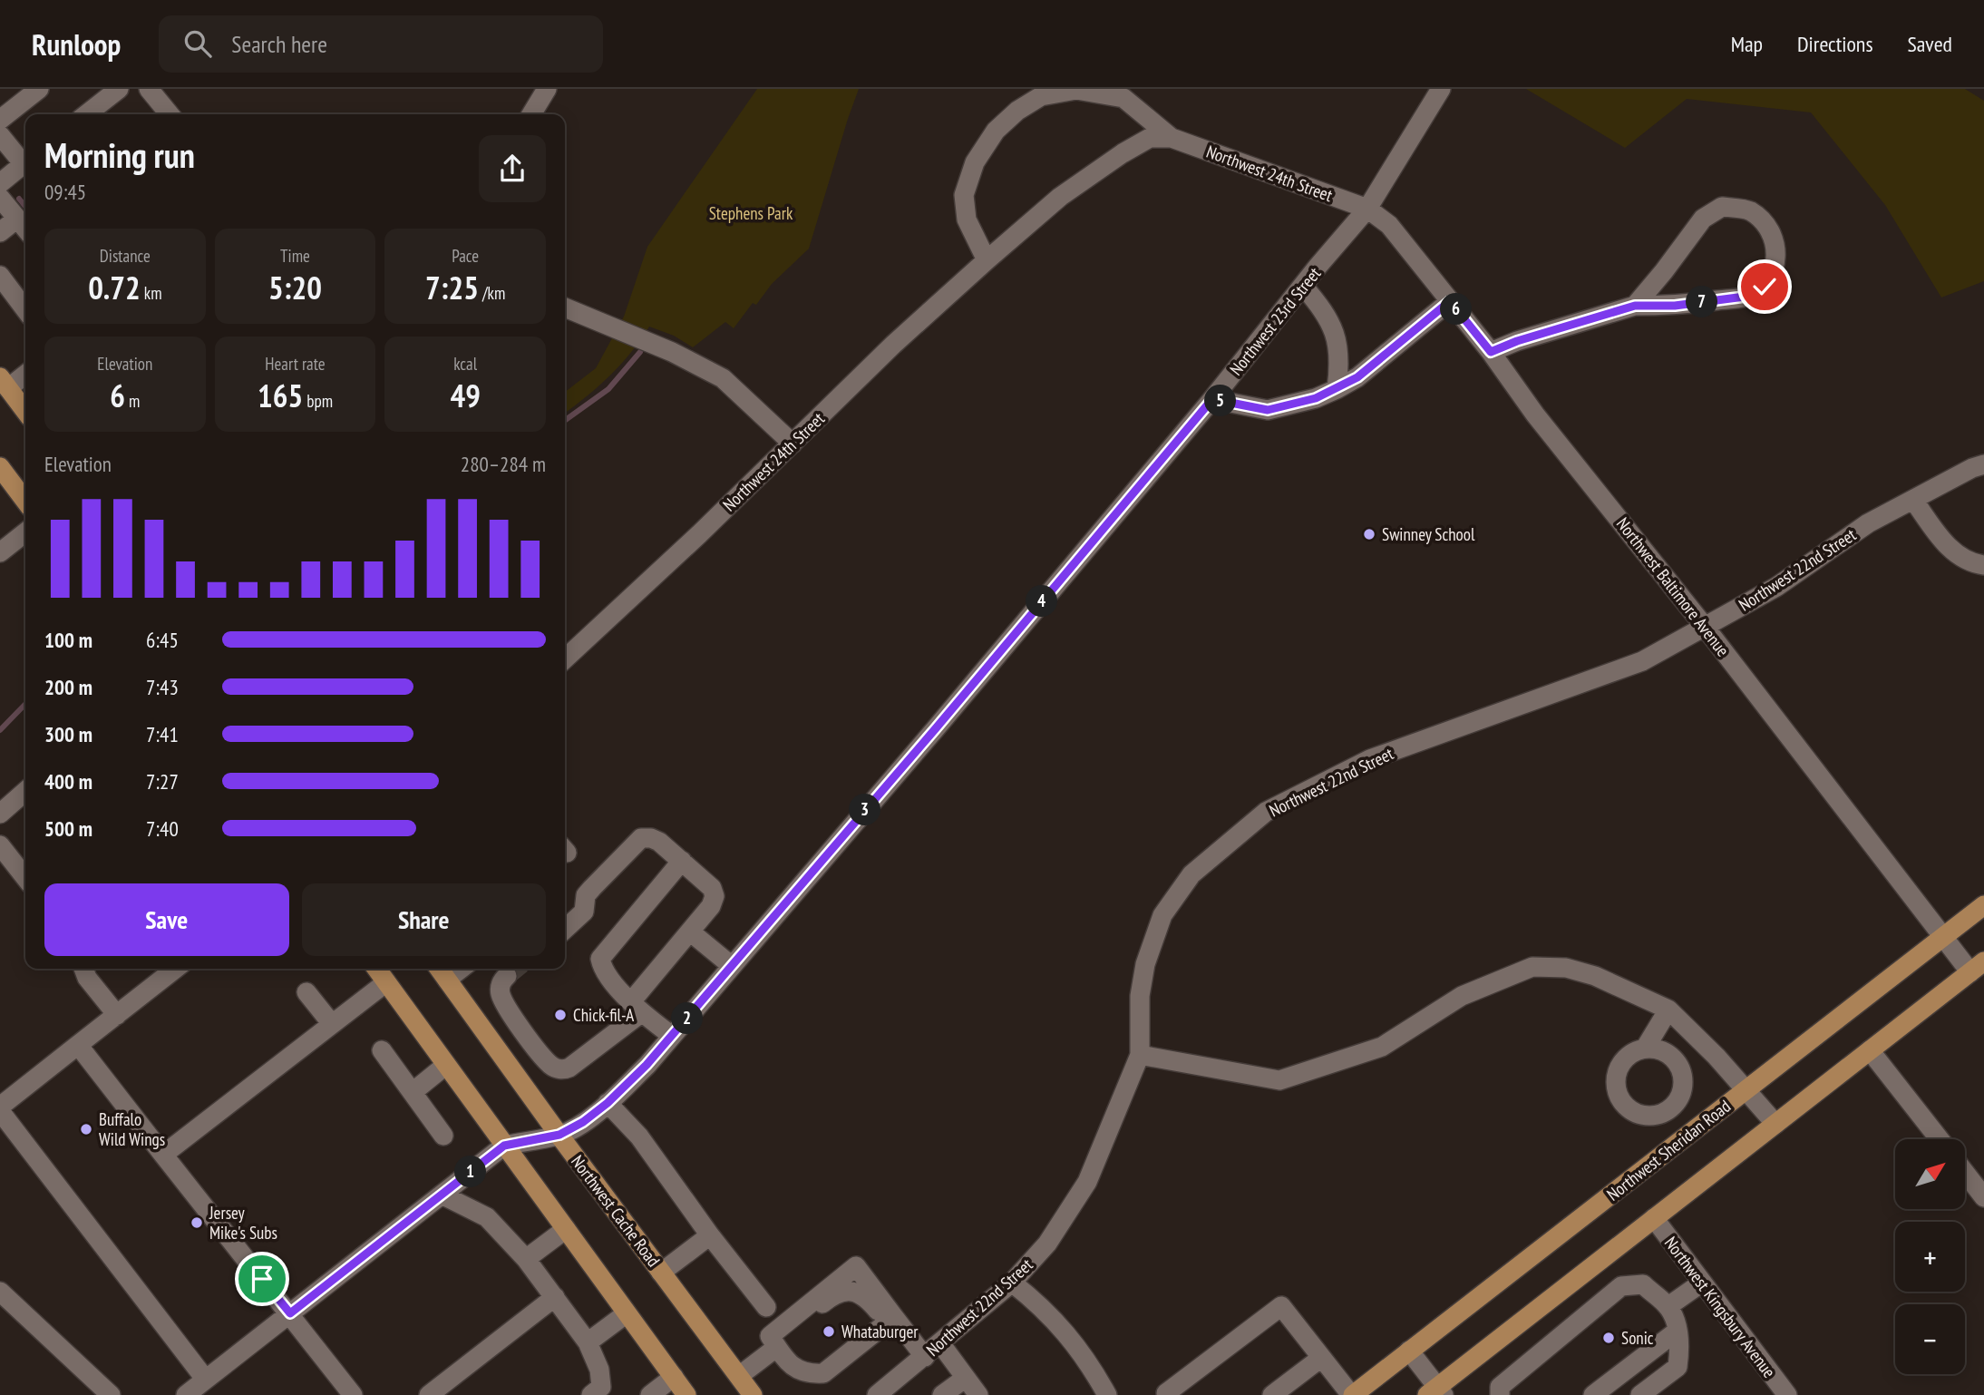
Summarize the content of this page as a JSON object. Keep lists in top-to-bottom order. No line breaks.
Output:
{"streets":{"main road":["Northwest Sheridan Road","Northwest Cache Road"],"street":["Northwest 24th Street","Northwest 23rd Street","Northwest 22nd Street","Northwest Baltimore Avenue","Northwest Kingsbury Avenue"]},"crossings":[["Northwest 24th Street","Northwest 23rd Street"],["Northwest 24th Street","Northwest Baltimore Avenue"],["Northwest 23rd Street","Northwest Baltimore Avenue"],["Northwest 23rd Street","Northwest Cache Road"],["Northwest 22nd Street","Northwest Baltimore Avenue"],["Northwest Baltimore Avenue","Northwest Sheridan Road"]],"parks":["Stephens Park"],"places":["Swinney School","Chick-fil-A","Buffalo Wild Wings","Jersey Mike's Subs","Whataburger","Sonic"],"north":"top right","page":{"header":"Runloop","search":"Search here","nav":["Map","Directions","Saved"],"heading":["Morning run","09:45"],"stats":[["Distance","0.72 km"],["Time","5:20"],["Pace","7:25 /km"],["Elevation","6 m"],["Heart rate","165 bpm"],["kcal","49"]],"pins":["7","6","5","4","3","2","1"],"chart":["Elevation","280–284 m"],"list":[{"name":"100 m","note":"6:45"},{"name":"200 m","note":"7:43"},{"name":"300 m","note":"7:41"},{"name":"400 m","note":"7:27"},{"name":"500 m","note":"7:40"}],"buttons":["Save","Share"],"map_buttons":["+","−"]}}
